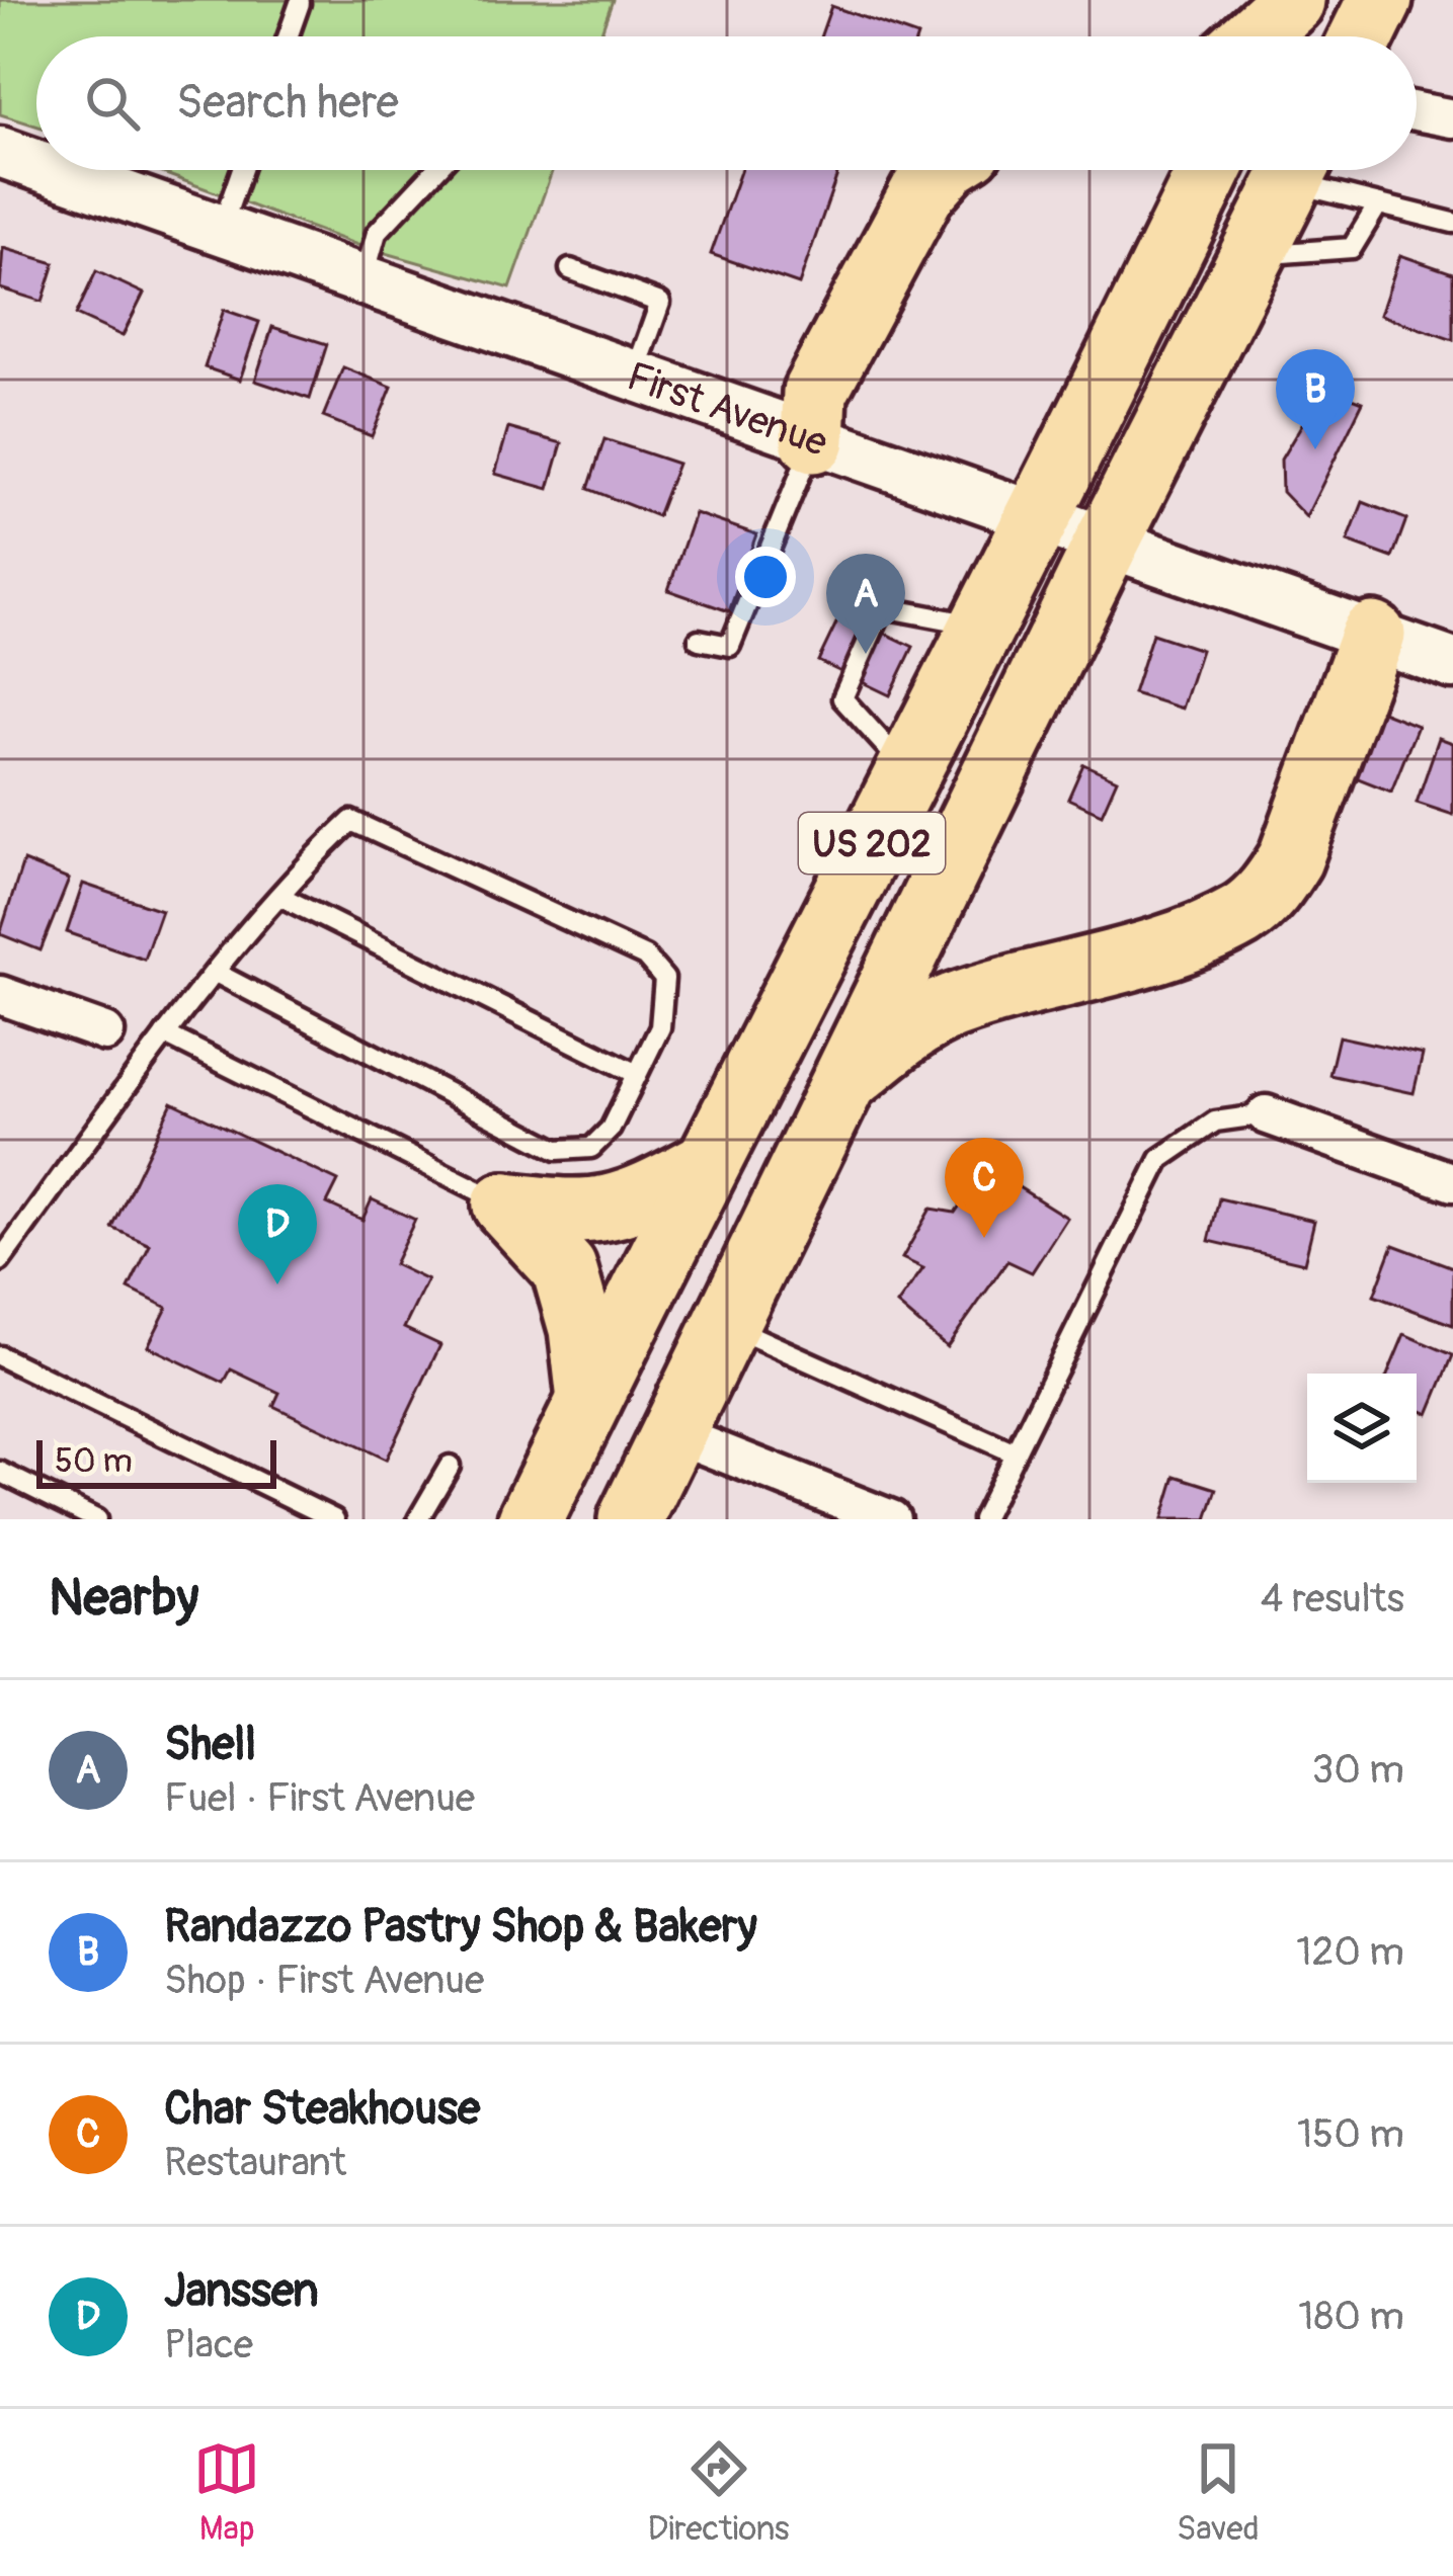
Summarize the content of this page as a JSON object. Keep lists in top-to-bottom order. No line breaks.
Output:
{"streets":{"highway":["US 202"],"street":["First Avenue"]},"crossings":[["First Avenue","US 202"]],"scale_bar":"50 m","page":{"search":"Search here","pins":["B","A","C","D"],"scale":"50 m","heading":["Nearby","4 results"],"list":[{"mark":"A","name":"Shell","note":"Fuel · First Avenue","value":"30 m"},{"mark":"B","name":"Randazzo Pastry Shop & Bakery","note":"Shop · First Avenue","value":"120 m"},{"mark":"C","name":"Char Steakhouse","note":"Restaurant","value":"150 m"},{"mark":"D","name":"Janssen","note":"Place","value":"180 m"}],"nav":["Map","Directions","Saved"]}}
